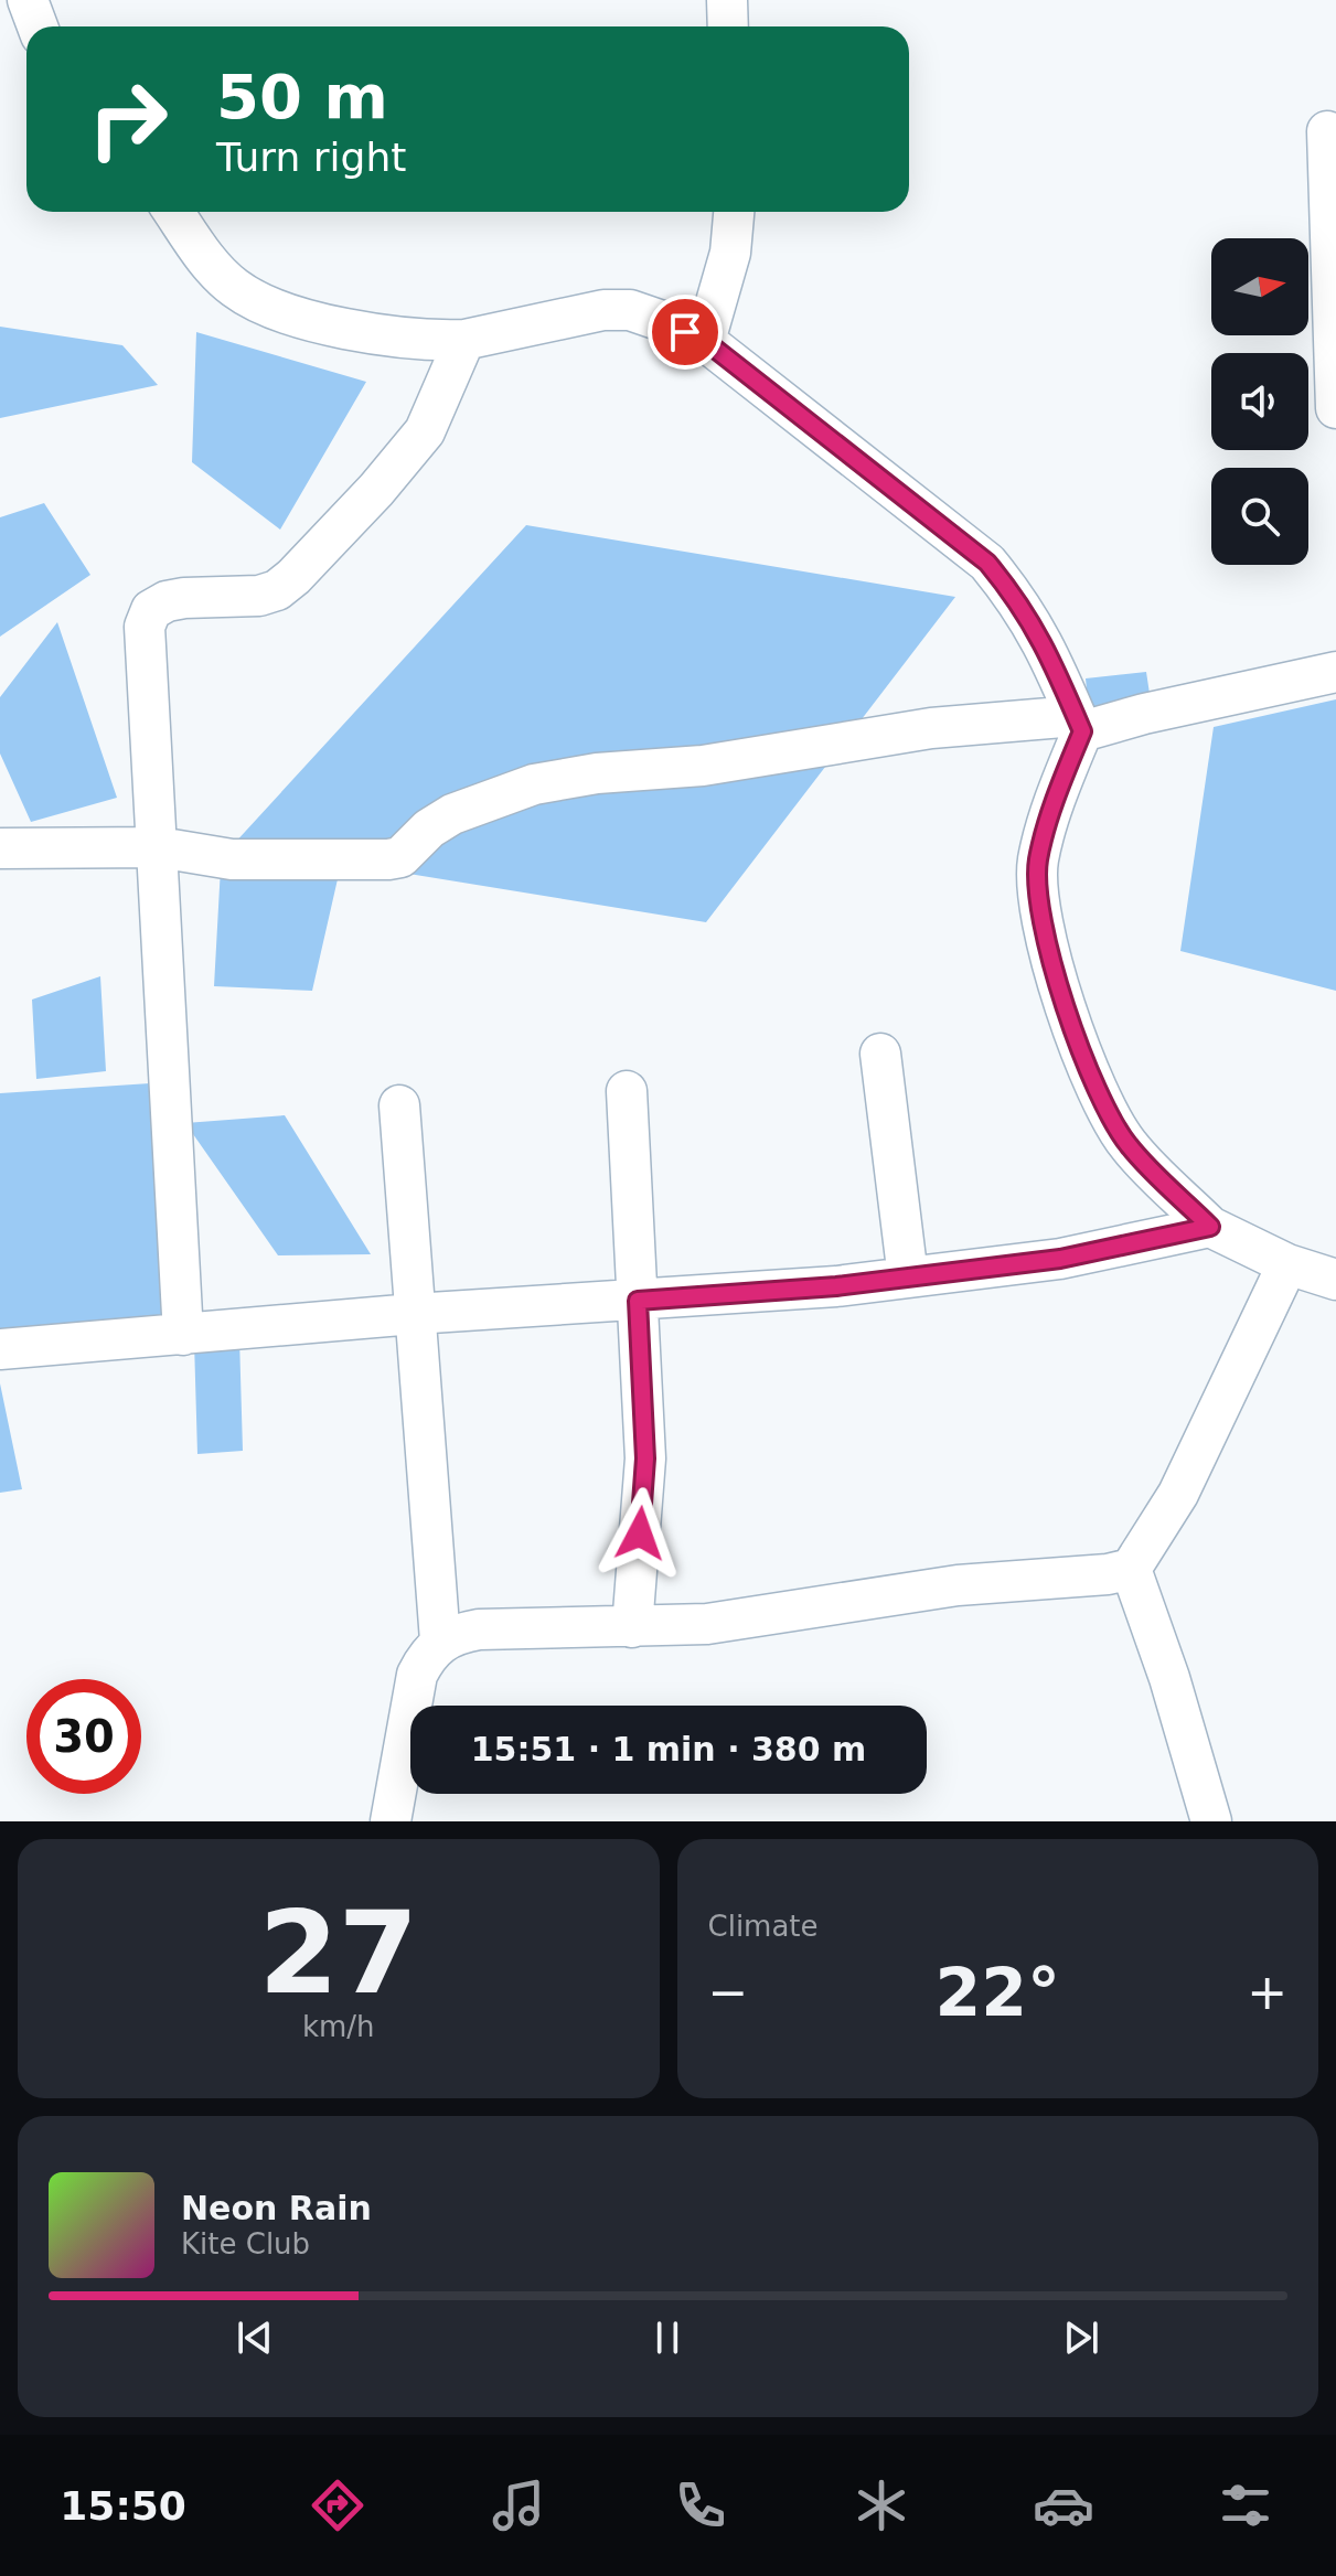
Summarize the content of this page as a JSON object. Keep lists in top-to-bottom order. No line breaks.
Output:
{"north":"right","page":{"turn":["50 m","Turn right"],"limit":"30","trip":"15:51 · 1 min · 380 m","tile":[["27","km/h"],"Climate"],"heat":["−","22°","+"],"song":["Neon Rain","Kite Club"],"tabs":"15:50"}}
